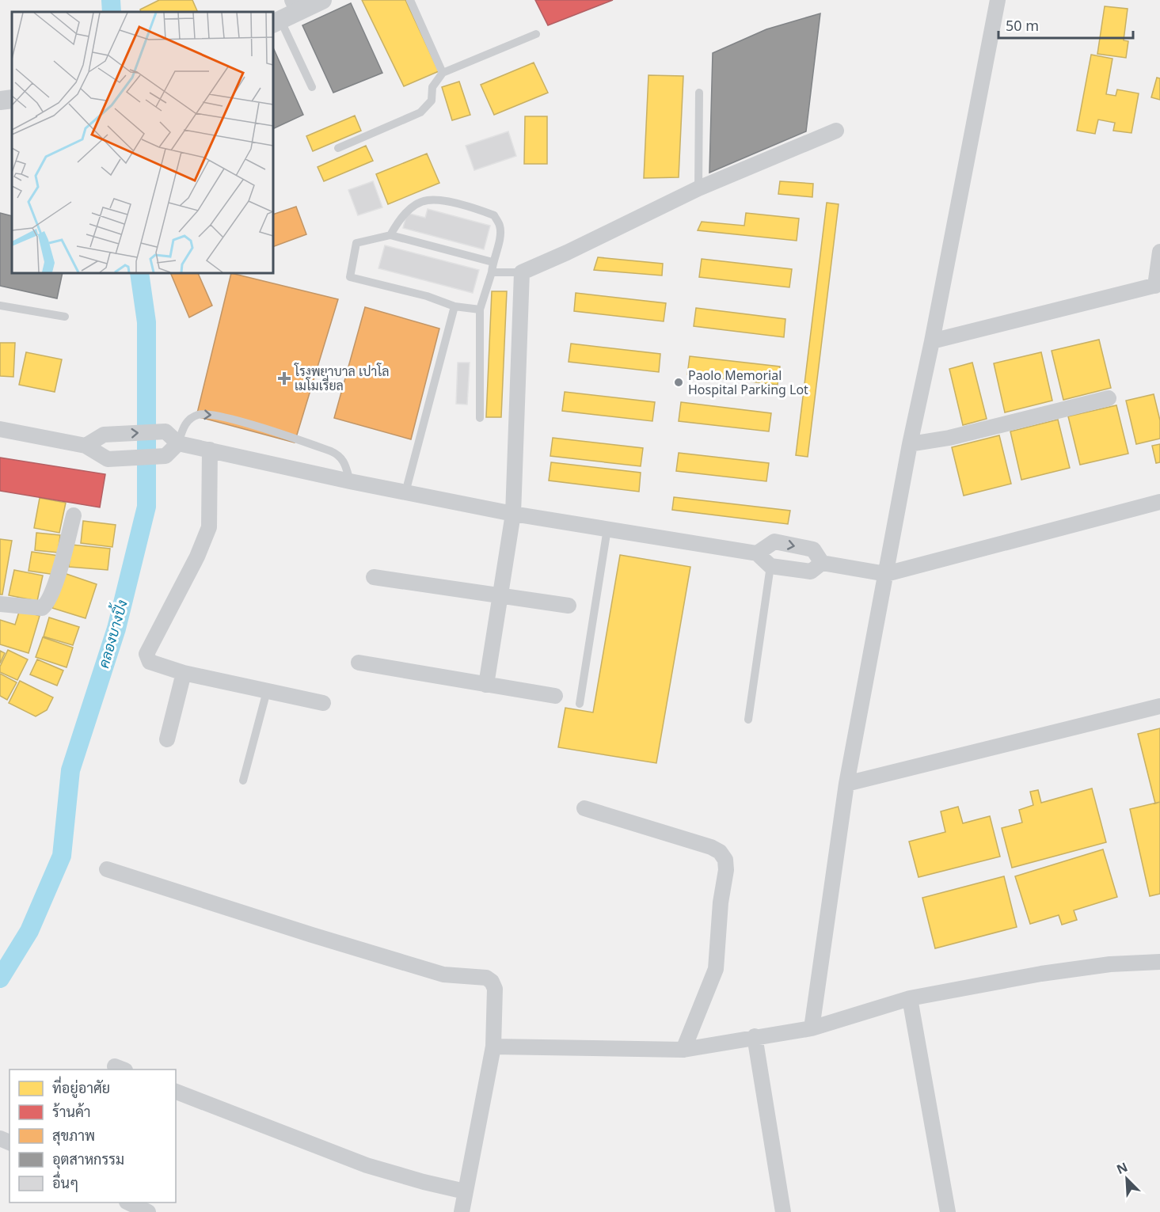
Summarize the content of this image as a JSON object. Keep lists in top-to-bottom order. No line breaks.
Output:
{"water":["คลองบางปิ้ง"],"places":{"health":["โรงพยาบาล เปาโล เมโมเรี่ยล"],"other":["Paolo Memorial Hospital Parking Lot"]},"legend":["ที่อยู่อาศัย","ร้านค้า","สุขภาพ","อุตสาหกรรม","อื่นๆ"],"scale_bar":"50 m","north":"top left"}
